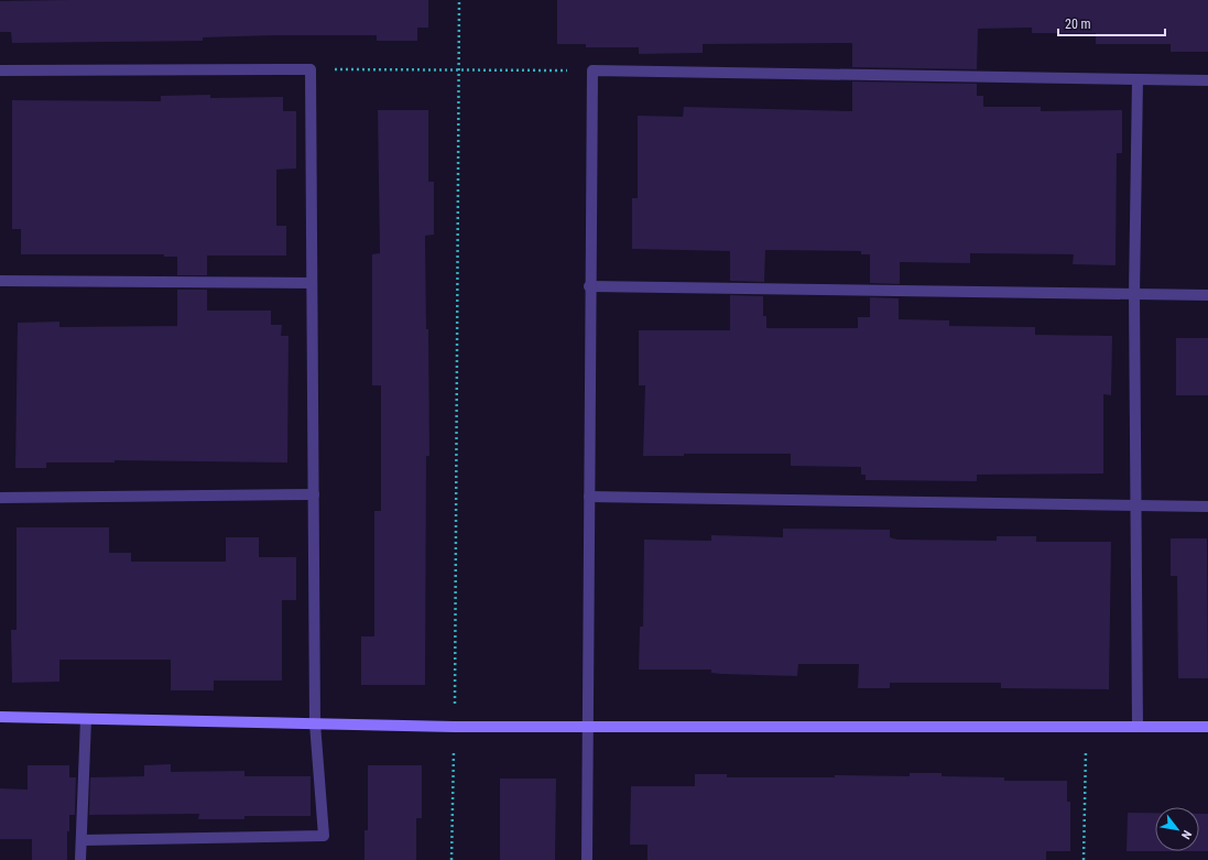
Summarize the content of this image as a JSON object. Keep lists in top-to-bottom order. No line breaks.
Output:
{"scale_bar":"20 m","north":"bottom right"}
